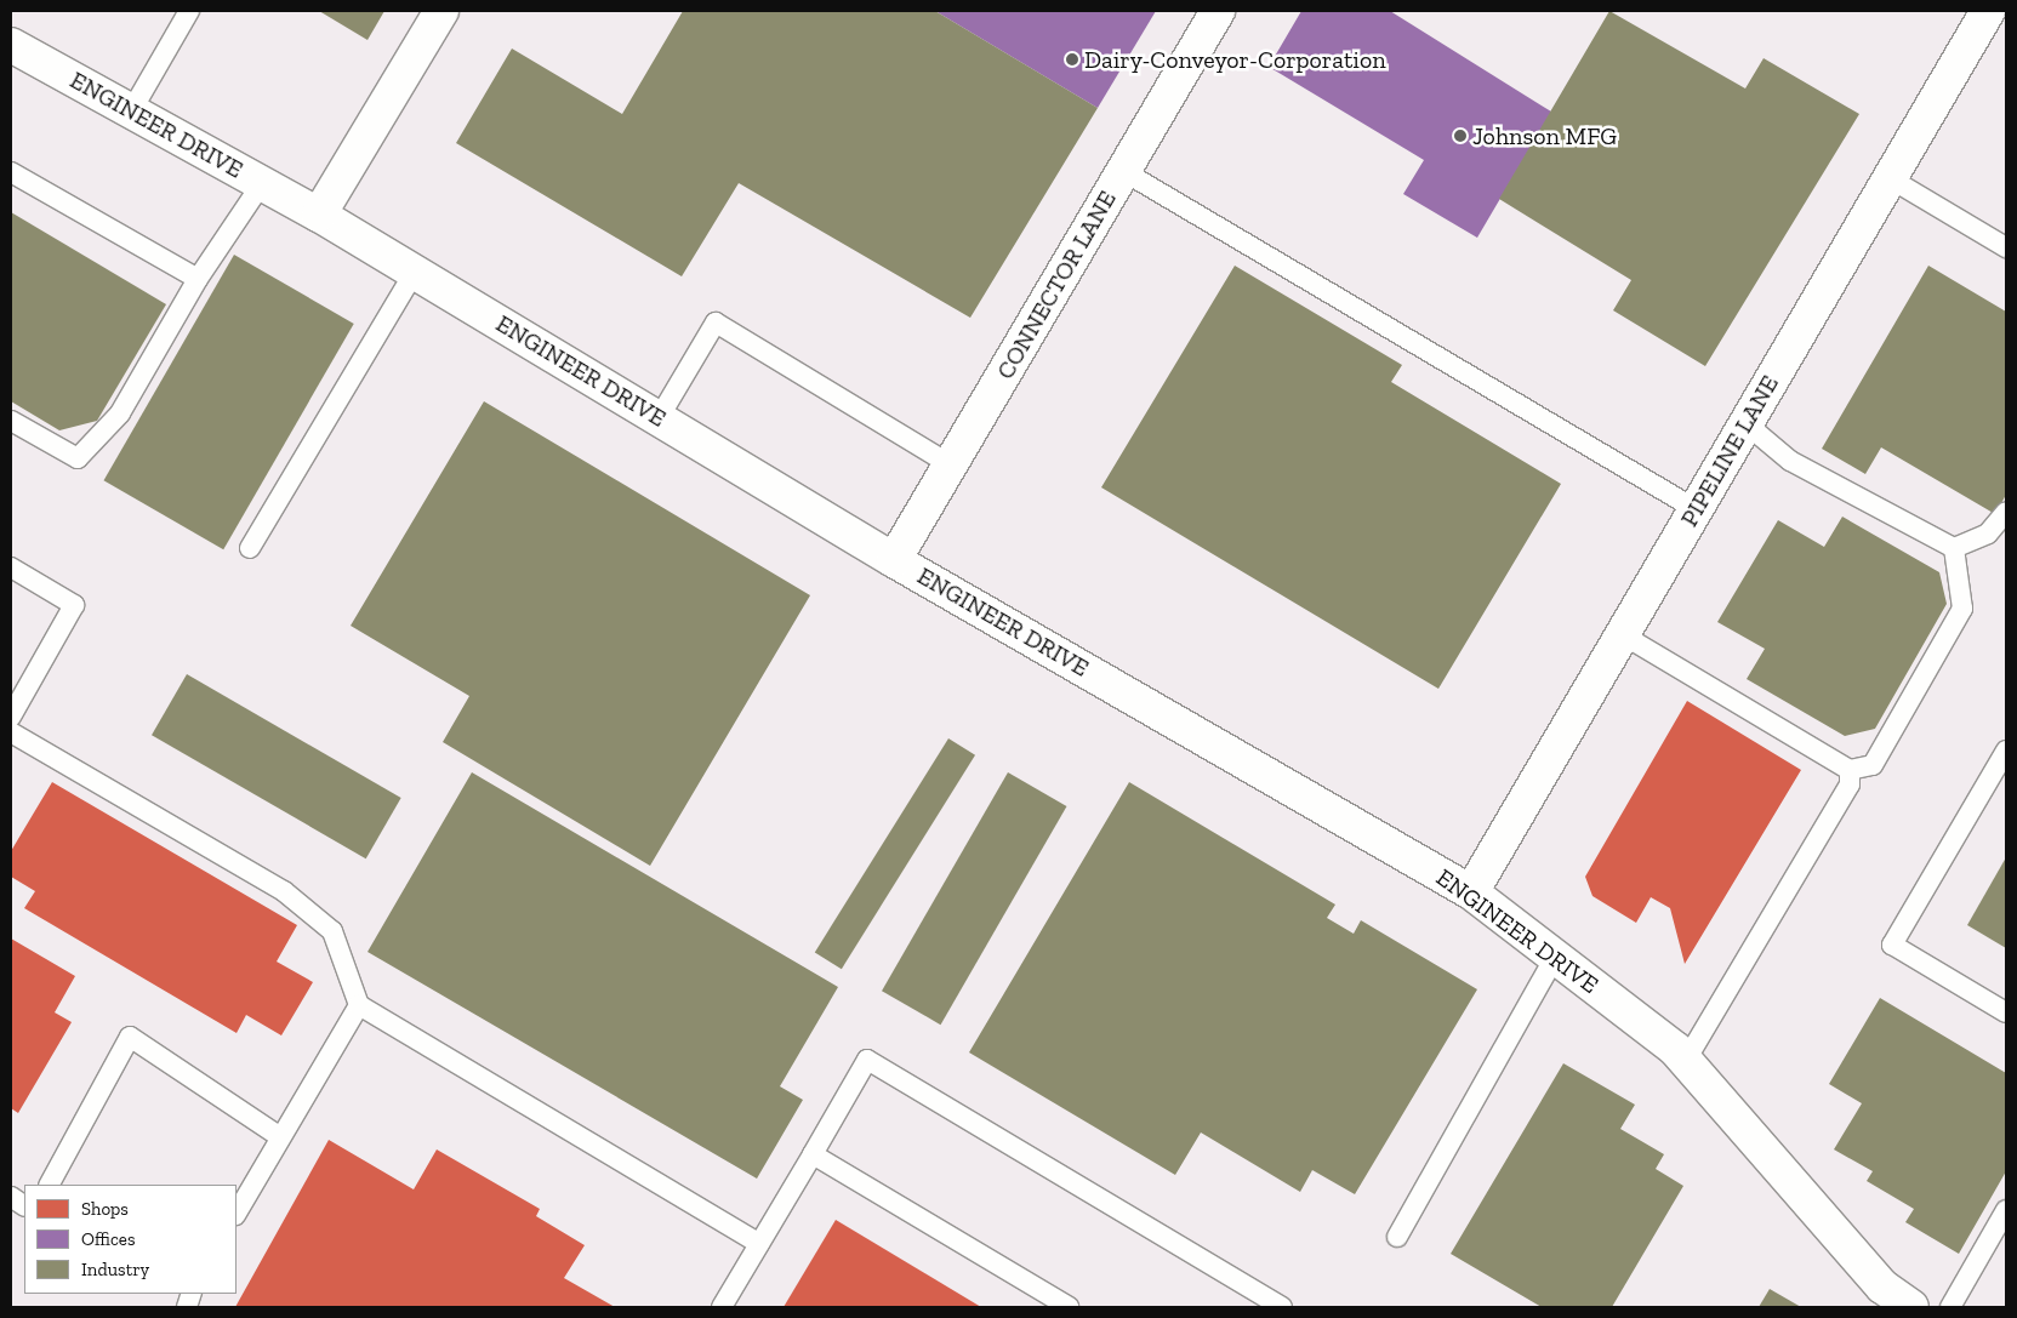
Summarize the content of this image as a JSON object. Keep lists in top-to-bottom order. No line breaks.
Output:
{"streets":{"street":["ENGINEER DRIVE","CONNECTOR LANE","PIPELINE LANE"]},"crossings":[["ENGINEER DRIVE","CONNECTOR LANE"],["ENGINEER DRIVE","PIPELINE LANE"]],"places":["Dairy-Conveyor-Corporation","Johnson MFG"],"legend":["Shops","Offices","Industry"]}
